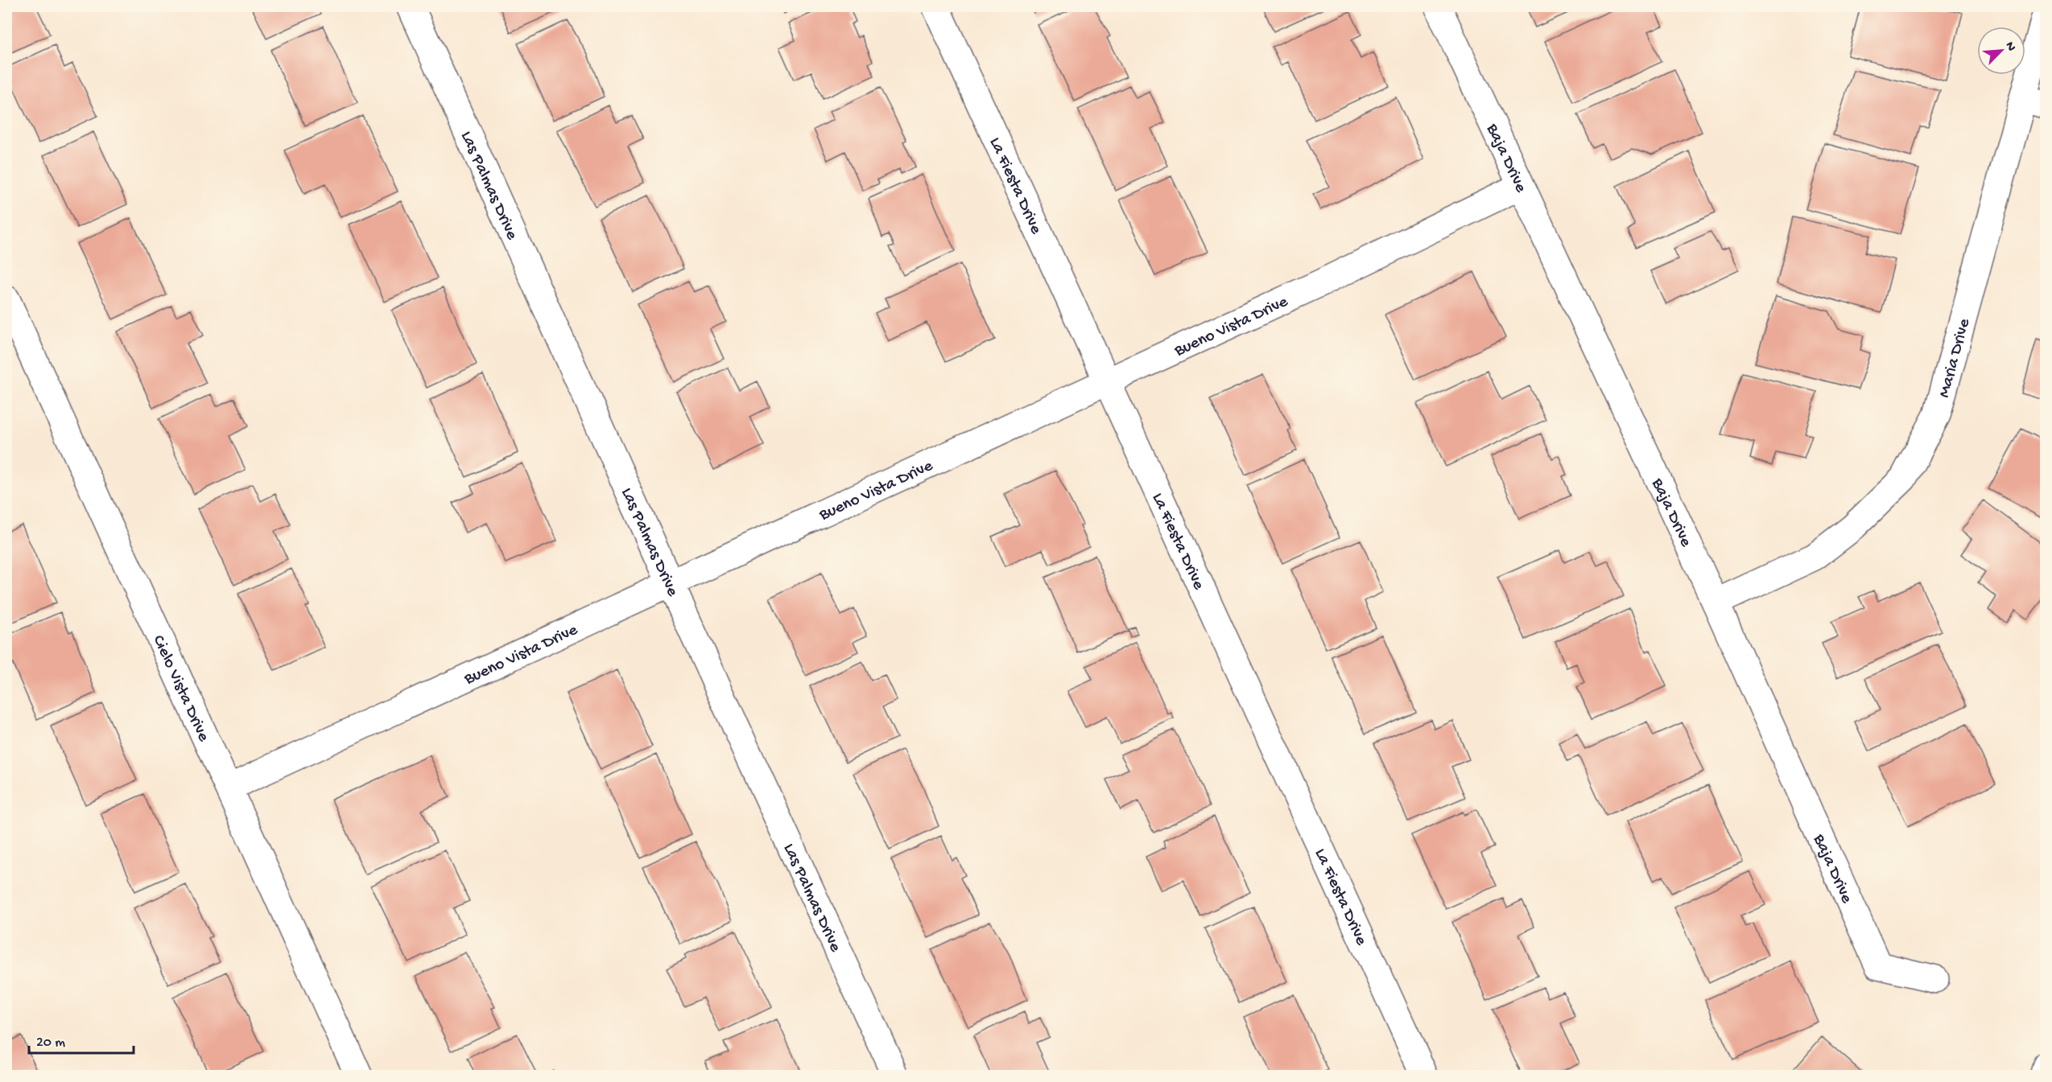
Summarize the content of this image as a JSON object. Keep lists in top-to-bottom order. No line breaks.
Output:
{"streets":{"street":["Baja Drive","Las Palmas Drive","La Fiesta Drive","Bueno Vista Drive","Maria Drive","Cielo Vista Drive"]},"crossings":[["Baja Drive","Bueno Vista Drive"],["Baja Drive","Maria Drive"],["Las Palmas Drive","Bueno Vista Drive"],["La Fiesta Drive","Bueno Vista Drive"],["Bueno Vista Drive","Cielo Vista Drive"]],"scale_bar":"20 m","north":"top right"}
